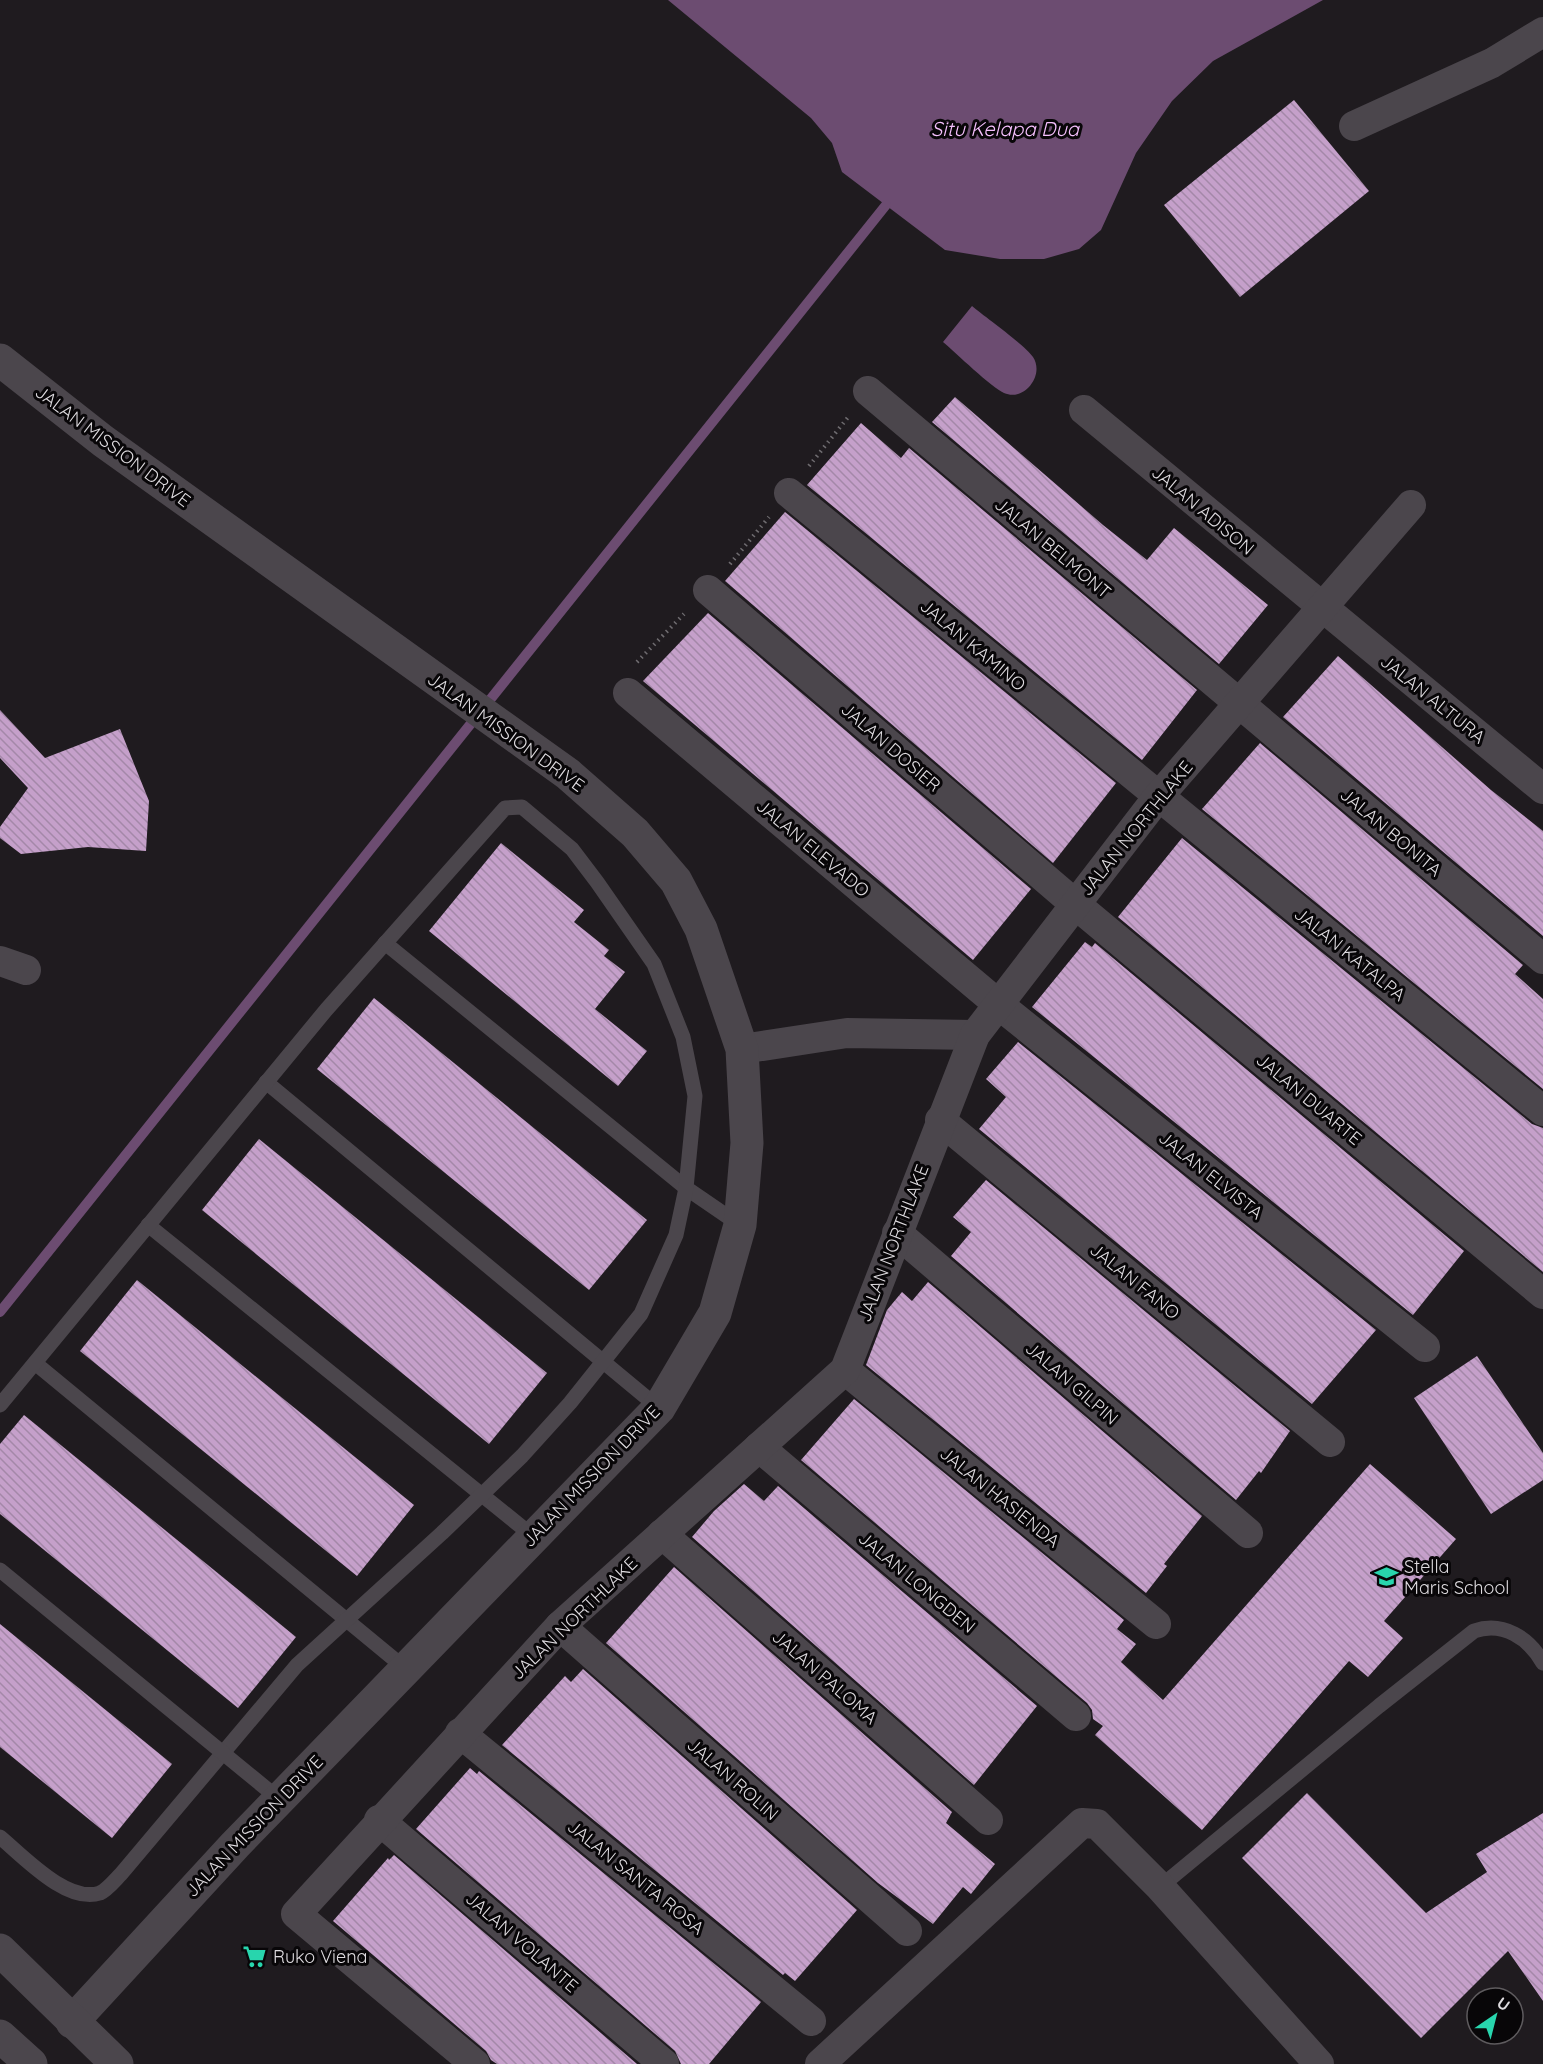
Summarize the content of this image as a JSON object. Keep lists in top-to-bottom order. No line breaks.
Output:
{"streets":{"street":["JALAN MISSION DRIVE","JALAN ADISON","JALAN BELMONT","JALAN KAMINO","JALAN ALTURA","JALAN DOSIER","JALAN NORTHLAKE","JALAN BONITA","JALAN ELEVADO","JALAN KATALPA","JALAN DUARTE","JALAN ELVISTA","JALAN FANO","JALAN GILPIN","JALAN HASIENDA","JALAN LONGDEN","JALAN PALOMA","JALAN ROLIN","JALAN SANTA ROSA","JALAN VOLANTE"]},"crossings":[["JALAN ADISON","JALAN ALTURA"],["JALAN ADISON","JALAN NORTHLAKE"],["JALAN BELMONT","JALAN NORTHLAKE"],["JALAN BELMONT","JALAN BONITA"],["JALAN KAMINO","JALAN NORTHLAKE"],["JALAN KAMINO","JALAN KATALPA"],["JALAN ALTURA","JALAN NORTHLAKE"],["JALAN DOSIER","JALAN NORTHLAKE"],["JALAN DOSIER","JALAN DUARTE"],["JALAN NORTHLAKE","JALAN BONITA"],["JALAN NORTHLAKE","JALAN ELEVADO"],["JALAN NORTHLAKE","JALAN KATALPA"],["JALAN NORTHLAKE","JALAN DUARTE"],["JALAN NORTHLAKE","JALAN ELVISTA"],["JALAN NORTHLAKE","JALAN FANO"],["JALAN NORTHLAKE","JALAN GILPIN"],["JALAN NORTHLAKE","JALAN HASIENDA"],["JALAN NORTHLAKE","JALAN LONGDEN"],["JALAN NORTHLAKE","JALAN PALOMA"],["JALAN NORTHLAKE","JALAN ROLIN"],["JALAN NORTHLAKE","JALAN SANTA ROSA"],["JALAN NORTHLAKE","JALAN VOLANTE"],["JALAN ELEVADO","JALAN ELVISTA"]],"water":["Situ Kelapa Dua"],"places":{"school or university":["Stella Maris School"],"supermarket":["Ruko Viena"]},"north":"top right"}
